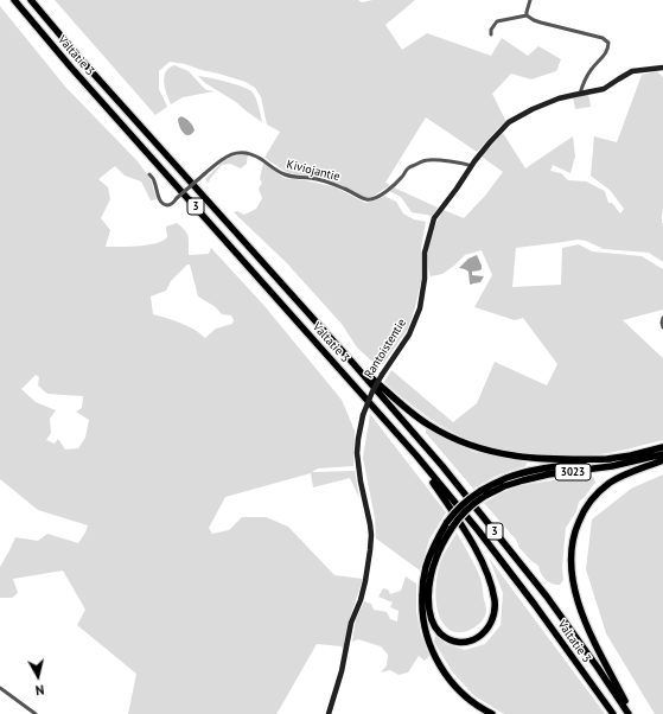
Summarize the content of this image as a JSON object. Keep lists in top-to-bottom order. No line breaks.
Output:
{"streets":{"highway":["Valtatie 3","3","3023"],"street":["Kiviojantie","Rantoistentie"]},"crossings":[["Kiviojantie","Rantoistentie"]],"north":"bottom"}
